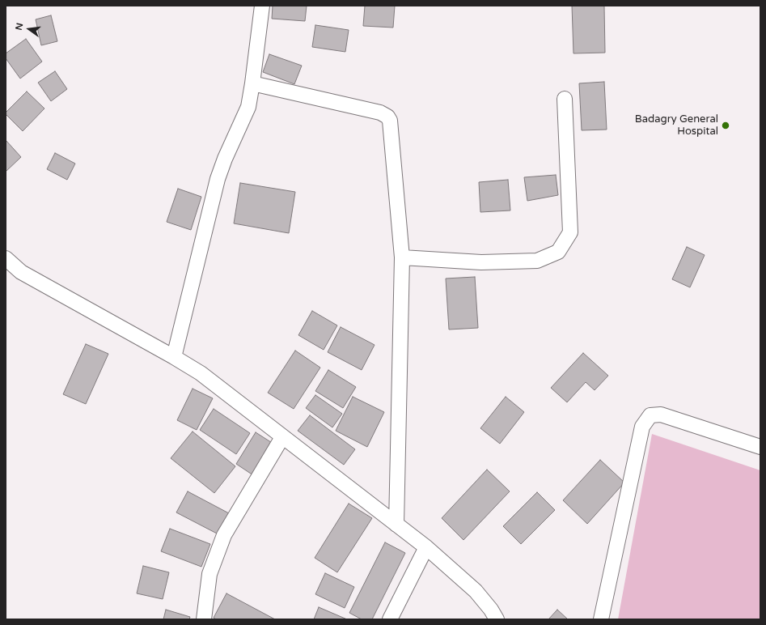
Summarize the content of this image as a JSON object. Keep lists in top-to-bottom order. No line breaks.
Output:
{"places":["Badagry General Hospital"],"north":"left"}
